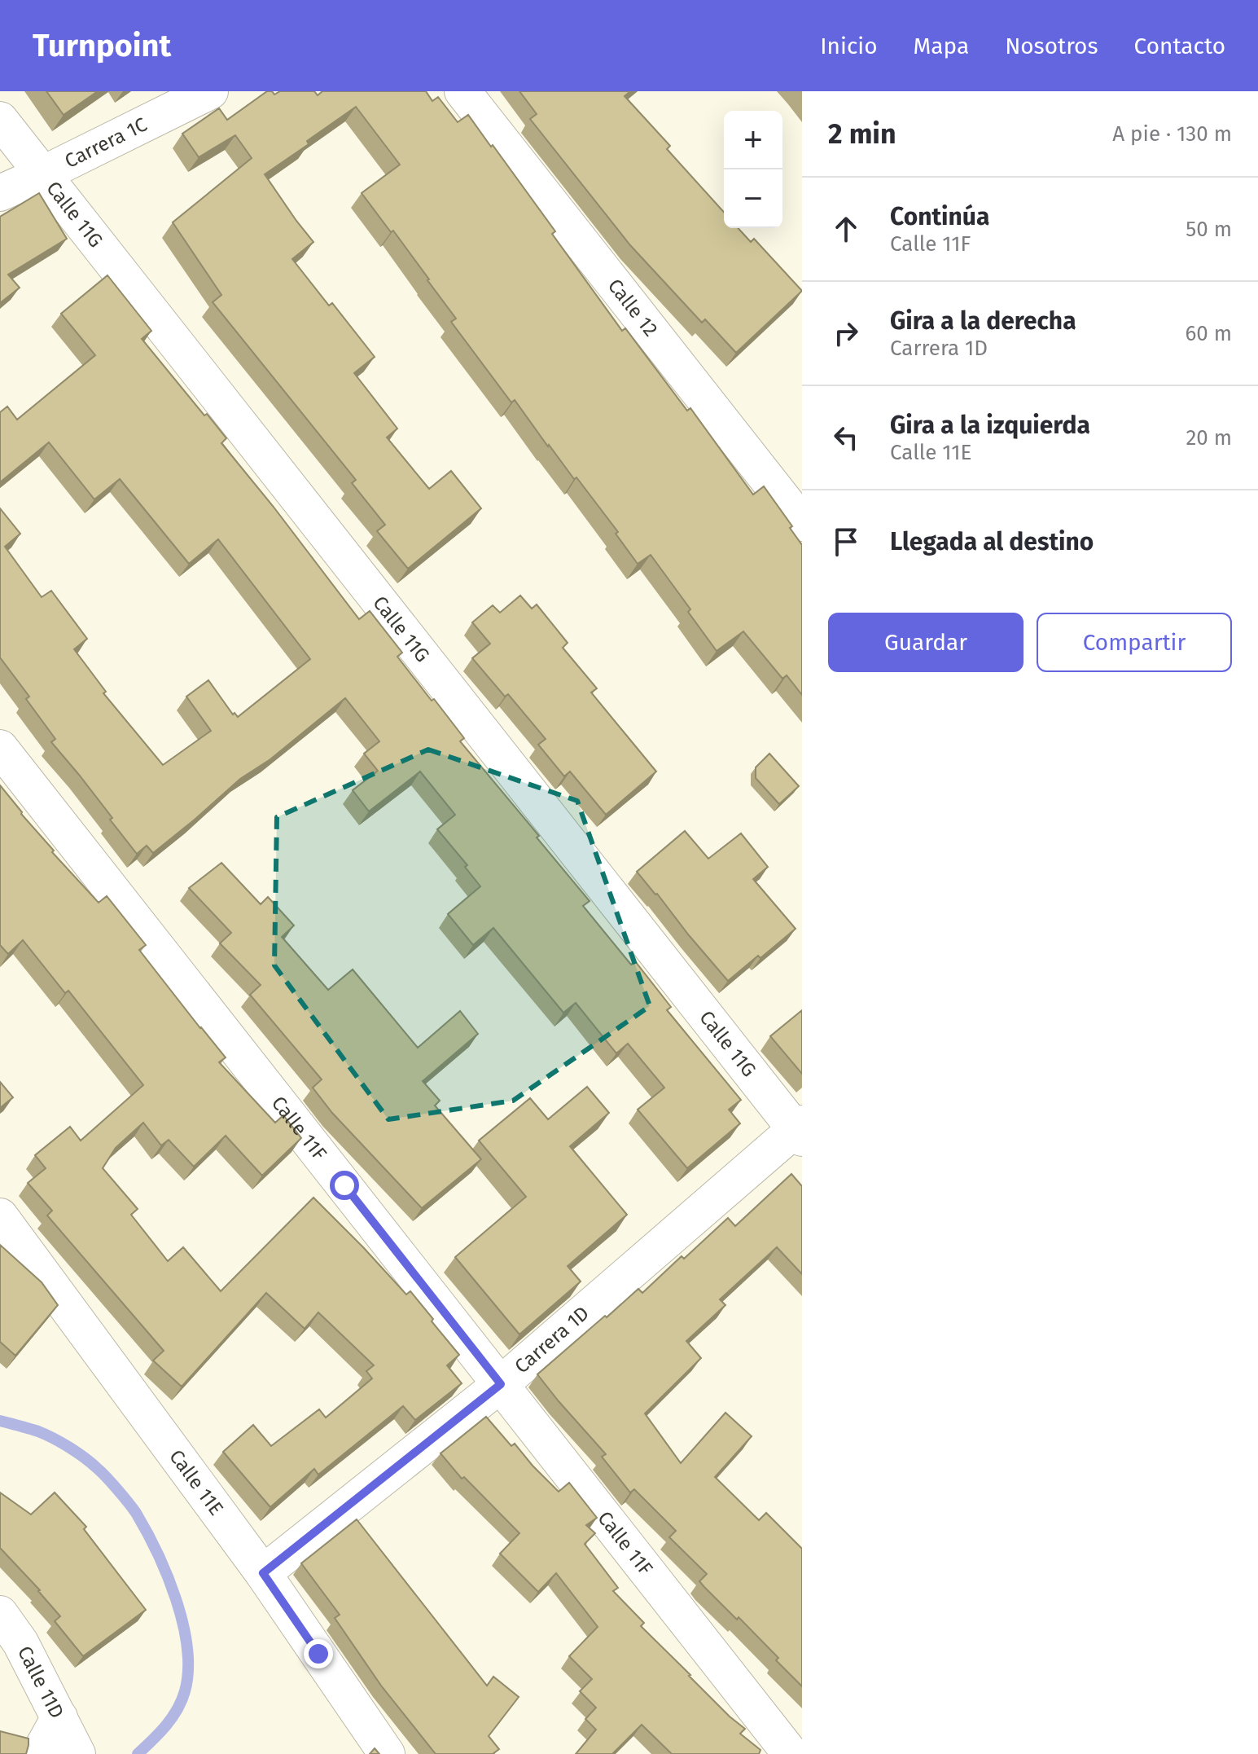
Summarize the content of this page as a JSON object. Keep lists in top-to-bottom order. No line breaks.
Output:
{"streets":{"street":["Carrera 1C","Calle 11G","Calle 12","Calle 11F","Carrera 1D","Calle 11E","Calle 11D"]},"crossings":[["Carrera 1C","Calle 11G"],["Calle 11G","Carrera 1D"],["Calle 11F","Carrera 1D"],["Carrera 1D","Calle 11E"]],"page":{"header":"Turnpoint","nav":["Inicio","Mapa","Nosotros","Contacto"],"heading":["2 min","A pie · 130 m"],"map_buttons":["+","−"],"list":[["Continúa","Calle 11F","50 m"],["Gira a la derecha","Carrera 1D","60 m"],["Gira a la izquierda","Calle 11E","20 m"],"Llegada al destino"],"buttons":["Guardar","Compartir"]}}
